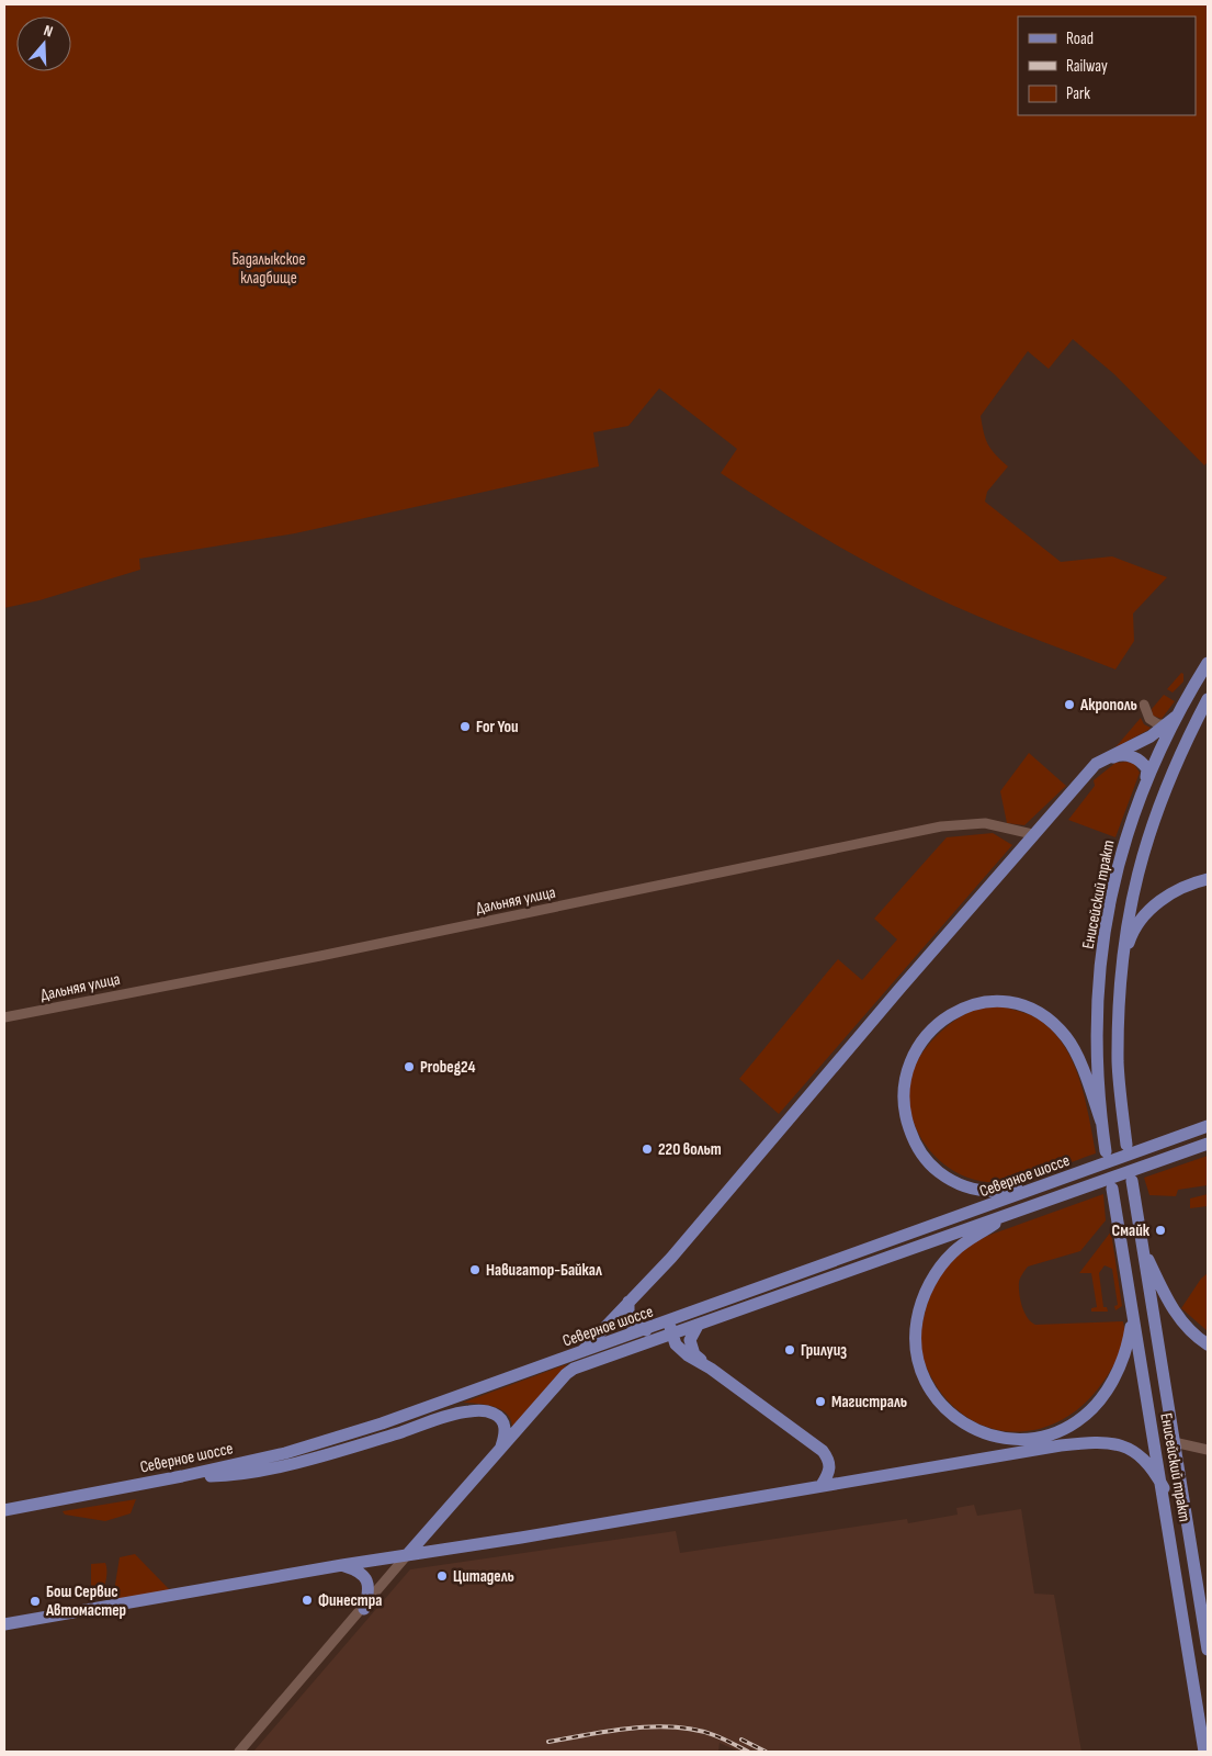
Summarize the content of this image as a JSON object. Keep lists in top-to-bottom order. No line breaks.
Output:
{"streets":{"main road":["Енисейский тракт","Северное шоссе"],"street":["Дальняя улица"]},"parks":["Бадалыкское кладбище"],"places":["Акрополь","For You","Probeg24","220 вольт","Смайк","Навигатор-Байкал","Грилуиз","Магистраль","Цитадель","Финестра","Бош Сервис Автомастер"],"legend":["Road","Railway","Park"],"north":"top"}
